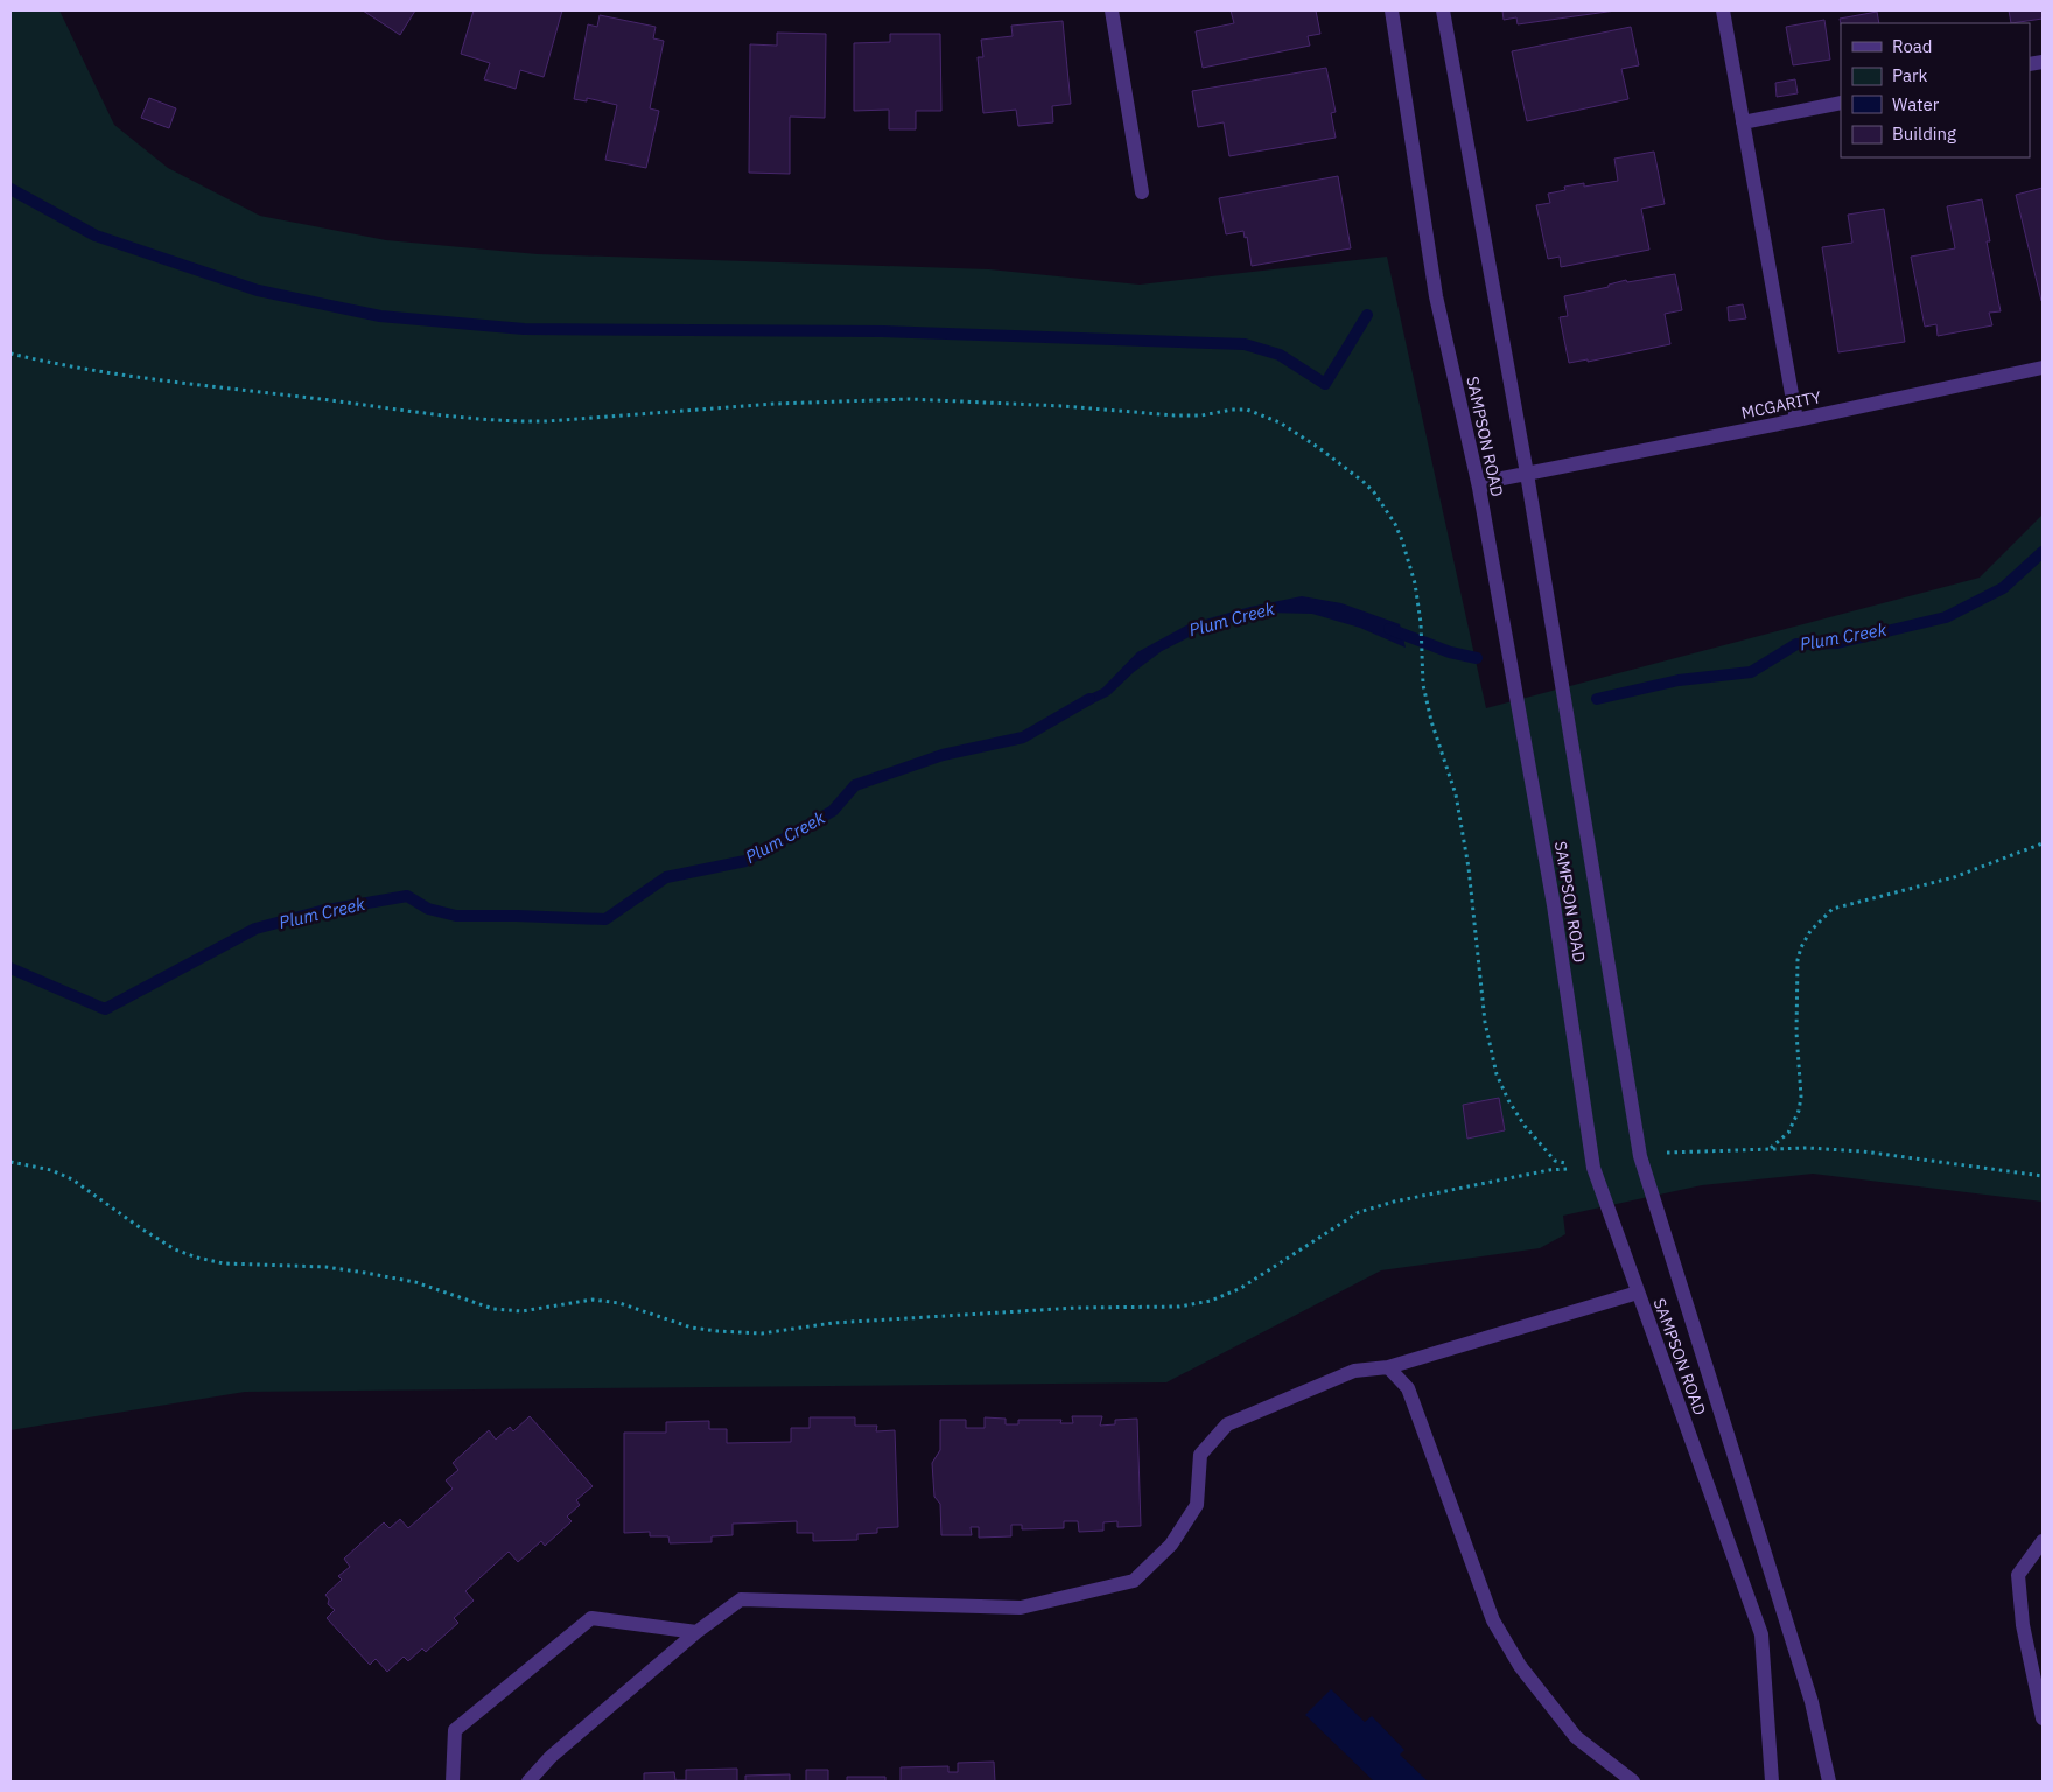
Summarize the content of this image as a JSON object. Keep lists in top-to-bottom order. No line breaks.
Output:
{"streets":{"street":["MCGARITY","SAMPSON ROAD"]},"crossings":[["MCGARITY","SAMPSON ROAD"]],"water":["Plum Creek"],"legend":["Road","Park","Water","Building"]}
